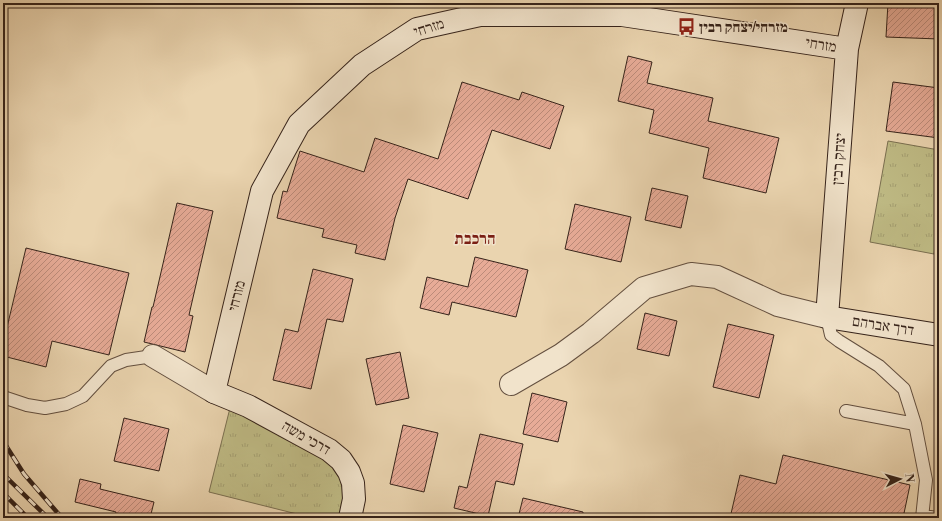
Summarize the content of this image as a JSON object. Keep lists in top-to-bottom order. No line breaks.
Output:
{"streets":{"street":["מזרחי","יצחק רבין","דרך אברהם","דרכי משה"]},"crossings":[["מזרחי","יצחק רבין"],["מזרחי","דרכי משה"],["יצחק רבין","דרך אברהם"]],"districts":["הרכבת"],"places":{"bus stop":["מזרחי/יצחק רבין"]},"north":"right"}
